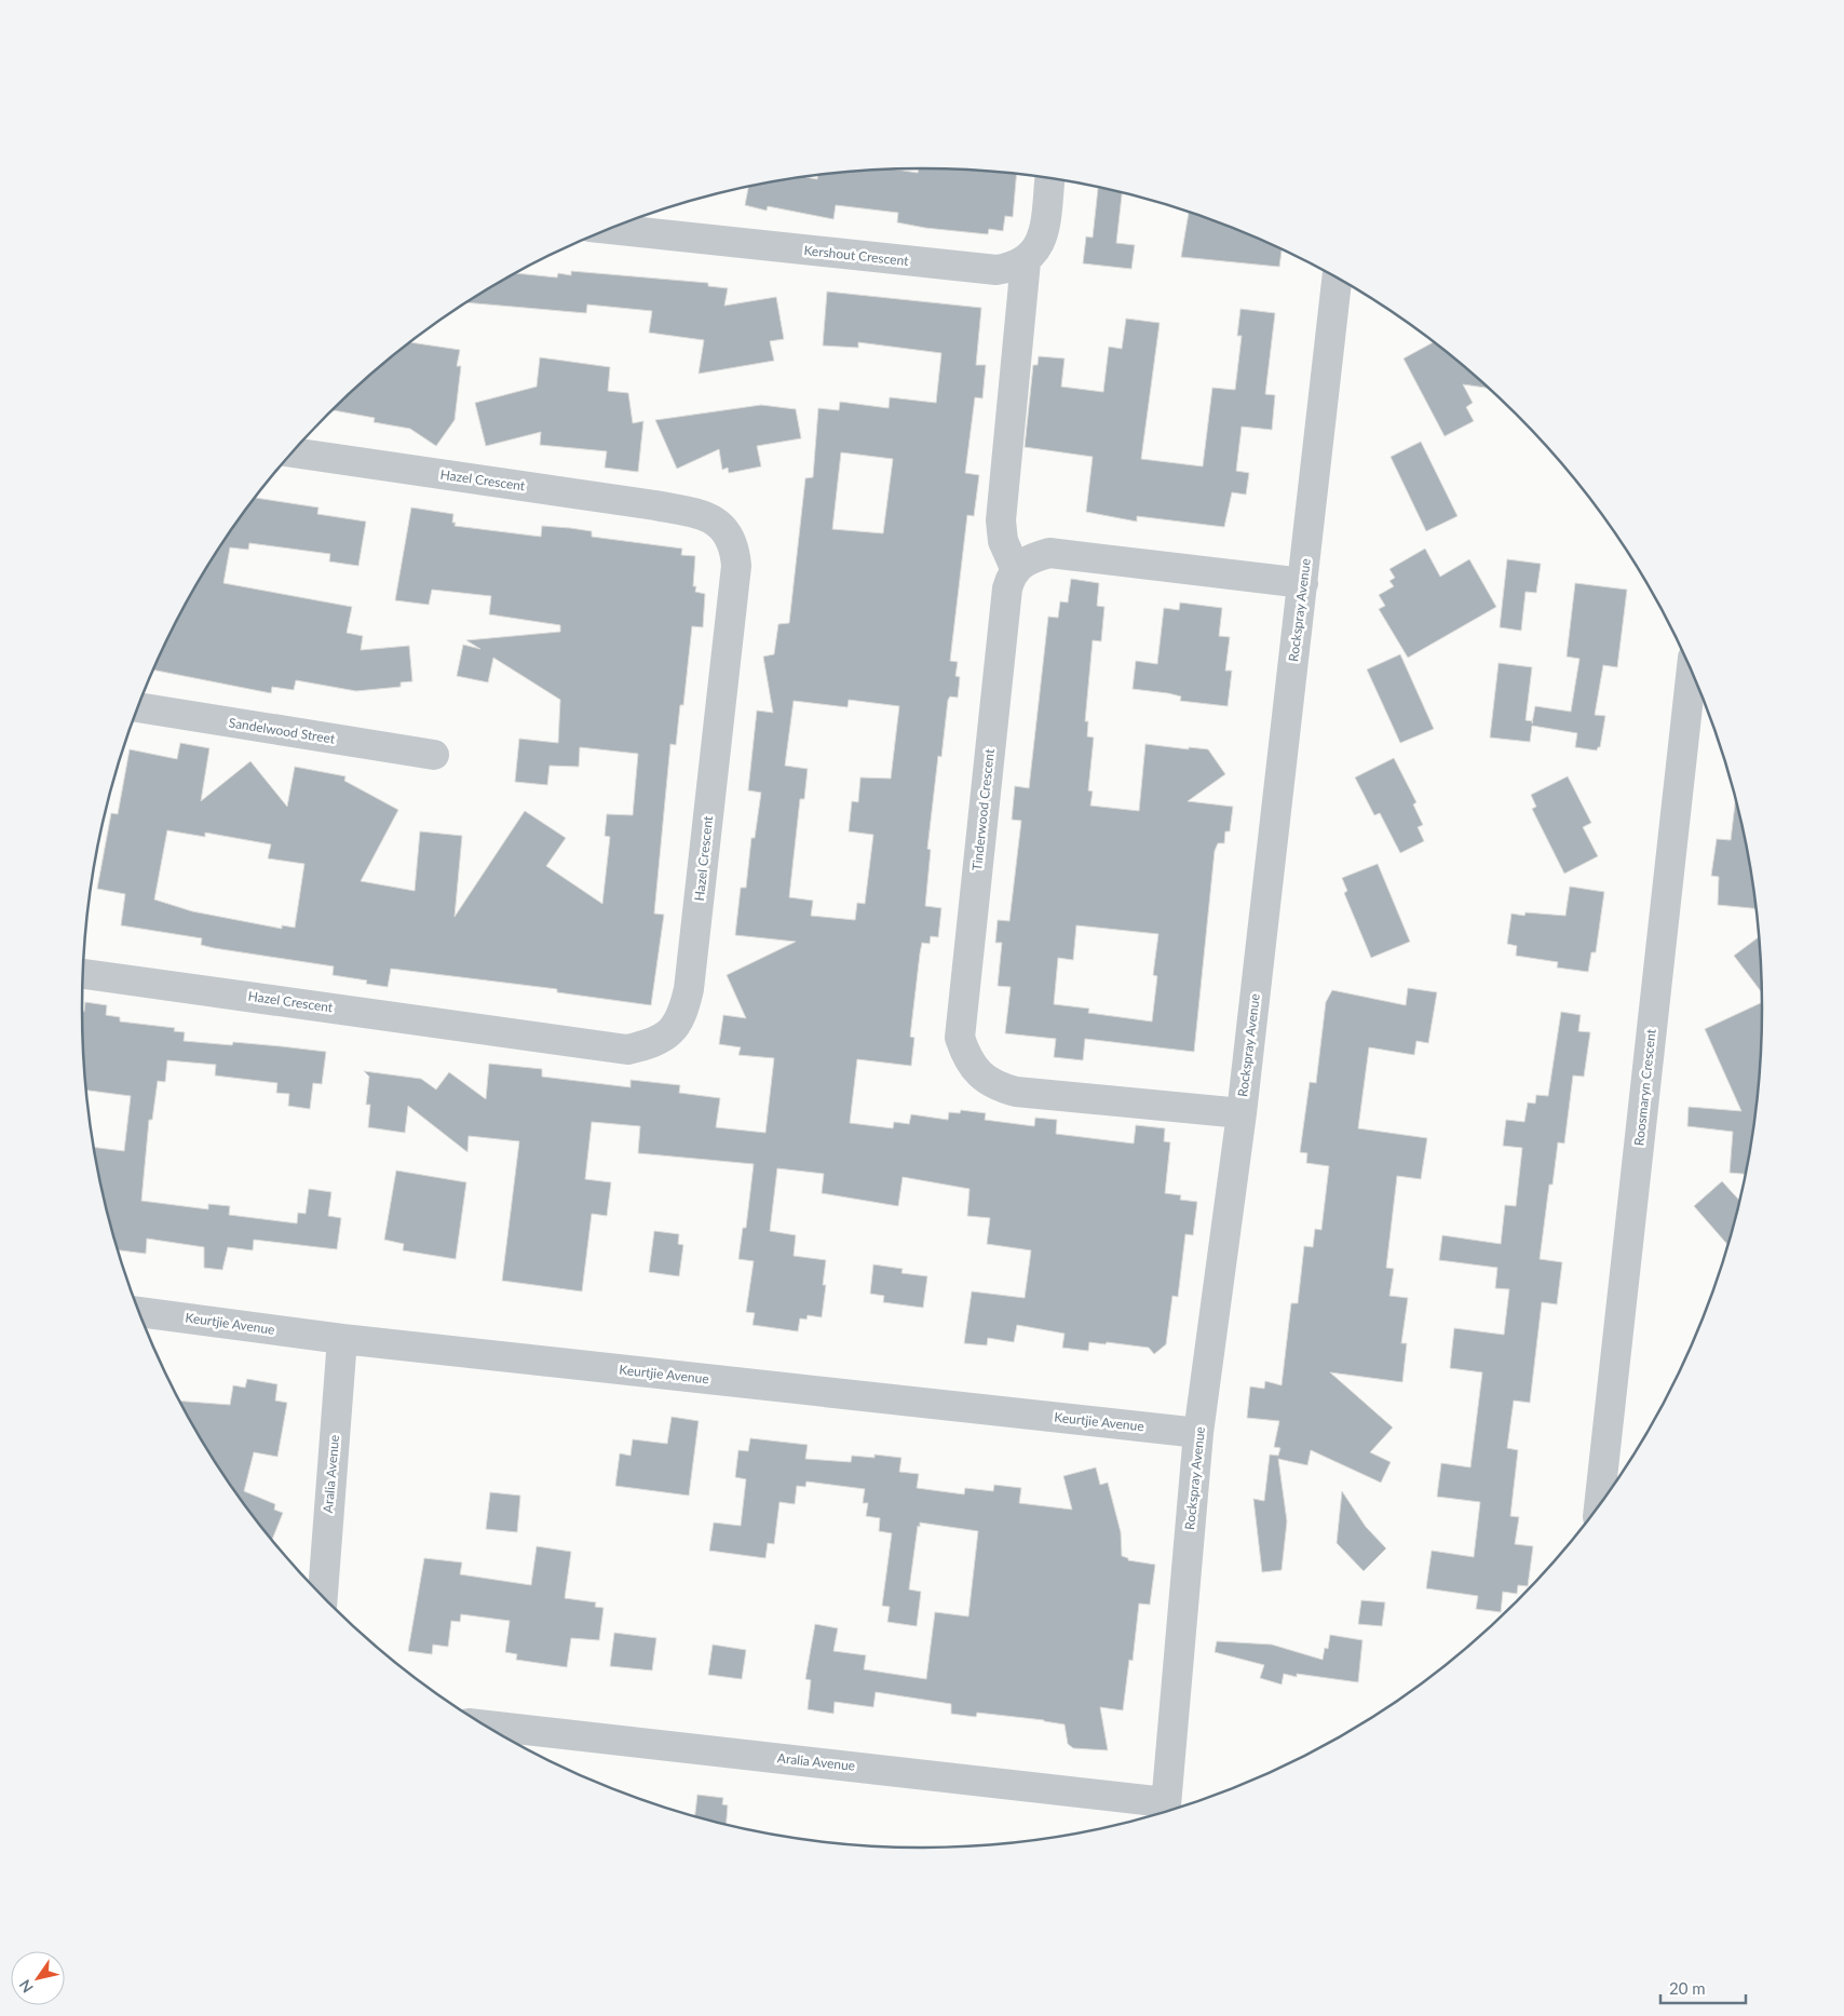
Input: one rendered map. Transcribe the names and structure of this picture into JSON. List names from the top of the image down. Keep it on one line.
{"streets":{"street":["Kershout Crescent","Hazel Crescent","Rockspray Avenue","Sandelwood Street","Tinderwood Crescent","Roosmaryn Crescent","Keurtjie Avenue","Aralia Avenue"]},"crossings":[["Rockspray Avenue","Tinderwood Crescent"],["Rockspray Avenue","Keurtjie Avenue"],["Rockspray Avenue","Aralia Avenue"],["Keurtjie Avenue","Aralia Avenue"]],"scale_bar":"20 m","north":"bottom left"}
